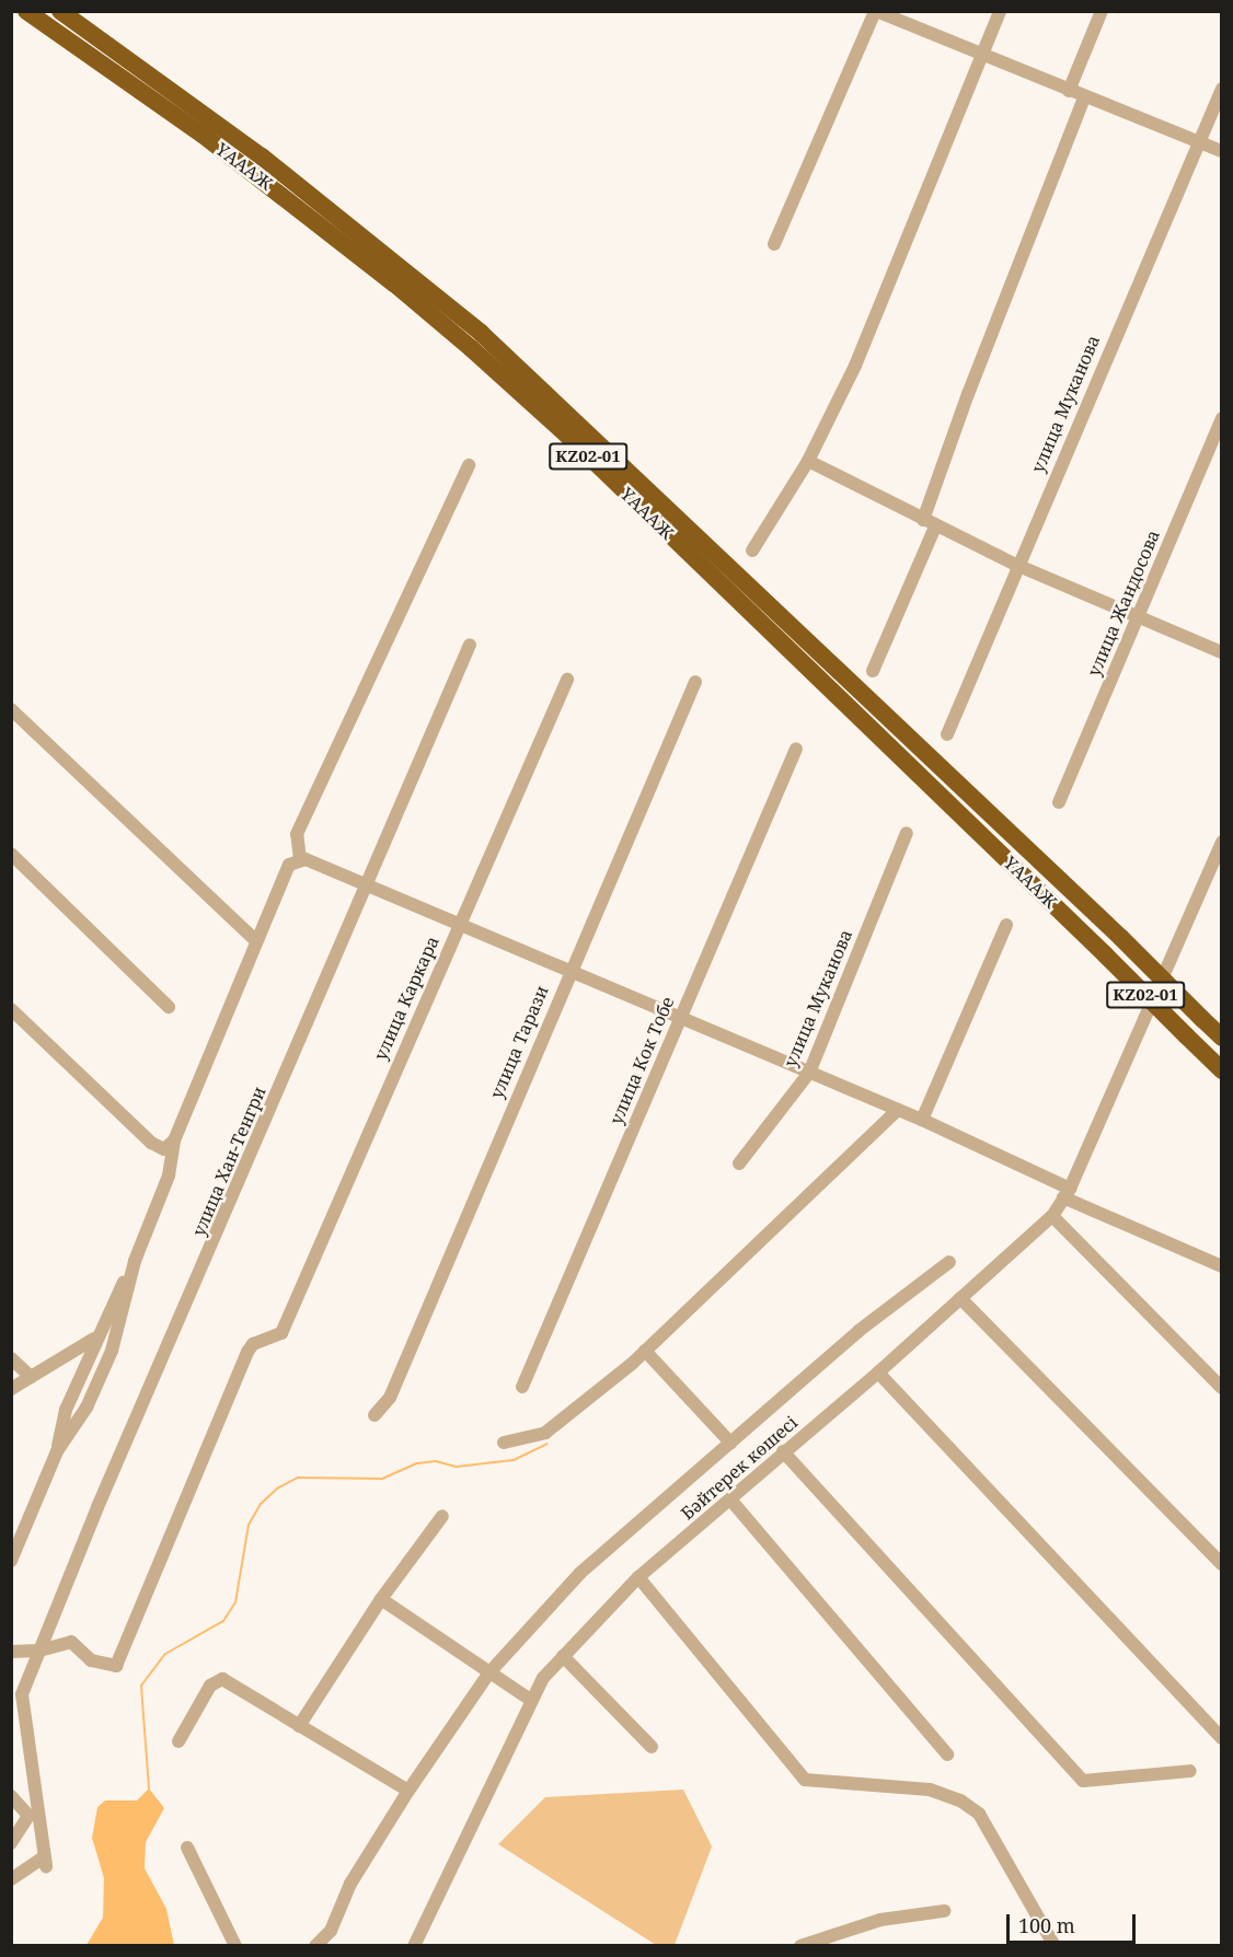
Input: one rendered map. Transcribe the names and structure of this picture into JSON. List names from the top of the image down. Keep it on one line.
{"streets":{"highway":["ҮАААЖ","KZ02-01"],"street":["улица Муканова","улица Жандосова","улица Каркара","улица Тарази","улица Кок Тобе","улица Хан-Тенгри","Бәйтерек көшесі"]},"crossings":[["улица Каркара","улица Хан-Тенгри"]],"scale_bar":"100 m"}
